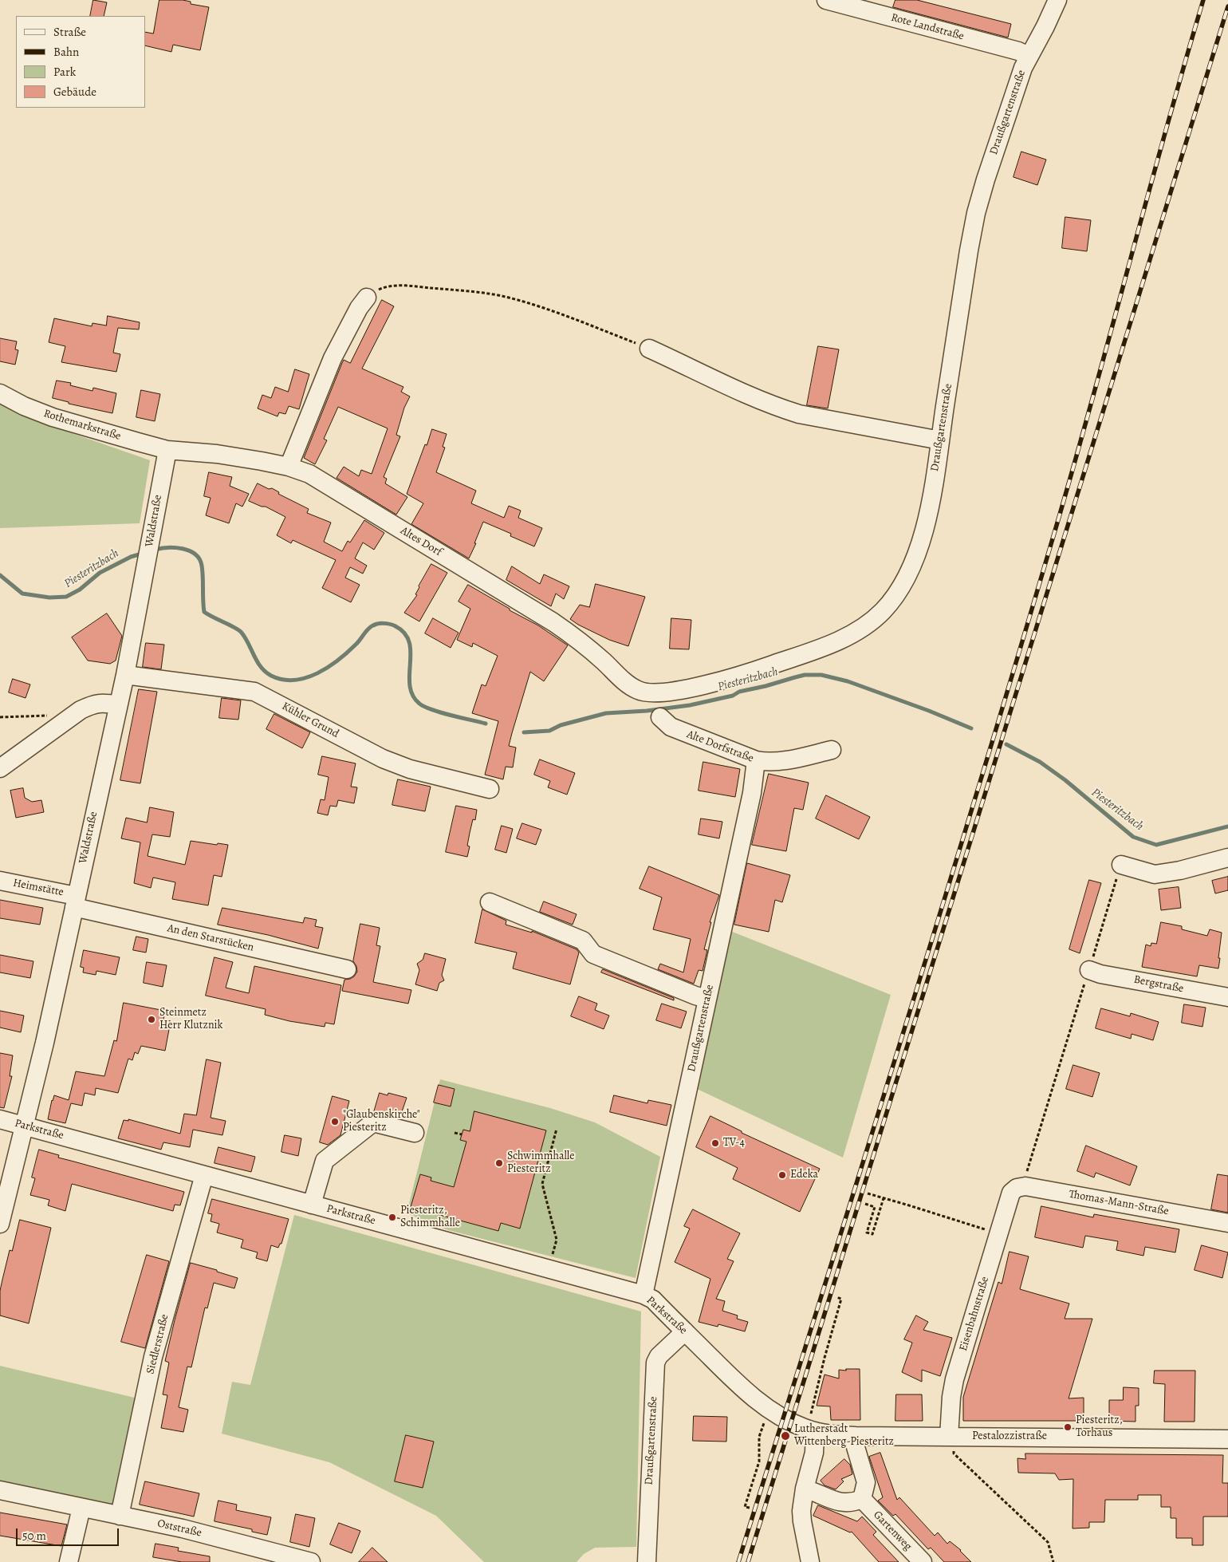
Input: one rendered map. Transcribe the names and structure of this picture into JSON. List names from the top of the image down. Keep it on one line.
{"streets":{"street":["Rote Landstraße","Draußgartenstraße","Rothemarkstraße","Waldstraße","Altes Dorf","Kühler Grund","Alte Dorfstraße","Heimstätte","An den Starstücken","Bergstraße","Parkstraße","Thomas-Mann-Straße","Eisenbahnstraße","Siedlerstraße","Pestalozzistraße","Oststraße","Gartenweg"]},"crossings":[["Rote Landstraße","Draußgartenstraße"],["Draußgartenstraße","Altes Dorf"],["Draußgartenstraße","Alte Dorfstraße"],["Draußgartenstraße","Parkstraße"],["Rothemarkstraße","Waldstraße"],["Rothemarkstraße","Altes Dorf"],["Waldstraße","Altes Dorf"],["Waldstraße","Kühler Grund"],["Waldstraße","Heimstätte"],["Waldstraße","An den Starstücken"],["Waldstraße","Parkstraße"],["Heimstätte","An den Starstücken"],["Parkstraße","Siedlerstraße"],["Parkstraße","Pestalozzistraße"],["Thomas-Mann-Straße","Eisenbahnstraße"],["Eisenbahnstraße","Pestalozzistraße"],["Siedlerstraße","Oststraße"]],"water":["Piesteritzbach"],"places":["Steinmetz Herr Klutznik","\"Glaubenskirche\" Piesteritz","TV-4","Schwimmhalle Piesteritz","Edeka","Piesteritz, Schimmhalle","Piesteritz, Torhaus","Lutherstadt Wittenberg-Piesteritz"],"legend":["Straße","Bahn","Park","Gebäude"],"scale_bar":"50 m"}
